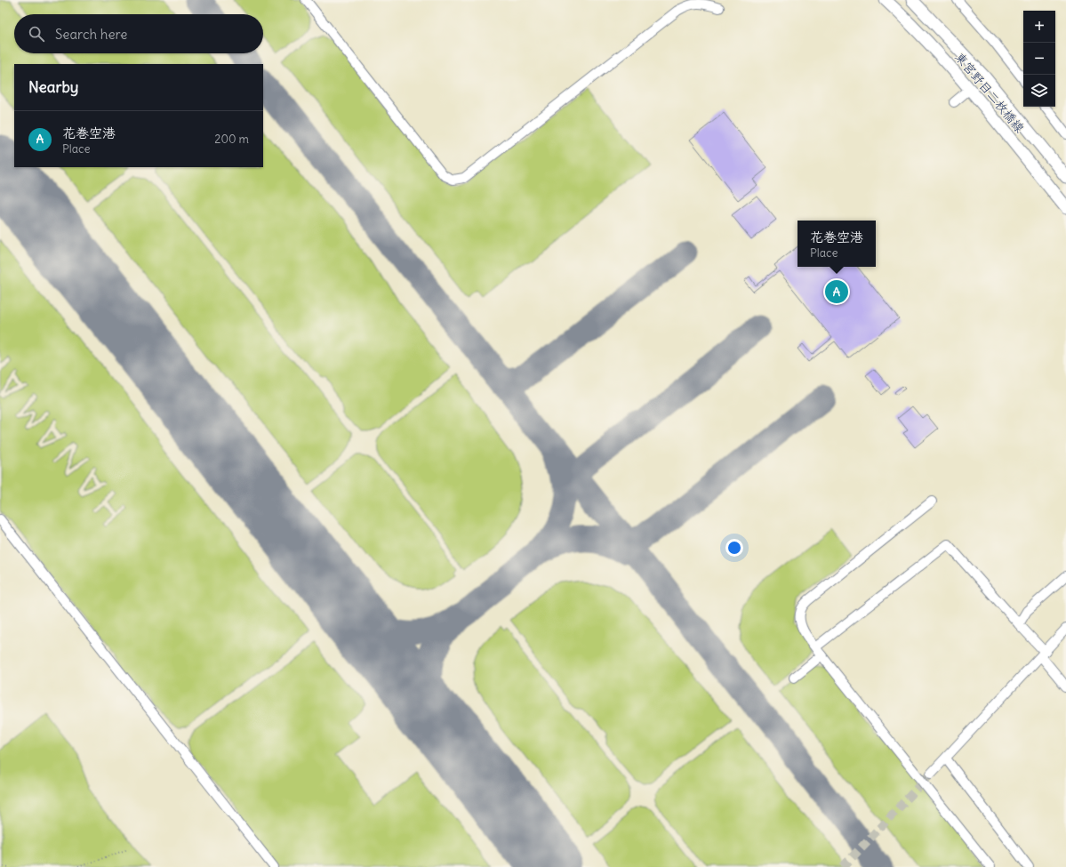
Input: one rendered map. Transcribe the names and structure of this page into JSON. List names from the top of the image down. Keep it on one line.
{"streets":{"main road":["東宮野目二枚橋線"]},"page":{"map_buttons":["+","−"],"search":"Search here","heading":"Nearby","list":[{"mark":"A","name":"花巻空港","note":"Place","value":"200 m"}],"popup":["花巻空港","Place"],"pins":"A"}}
